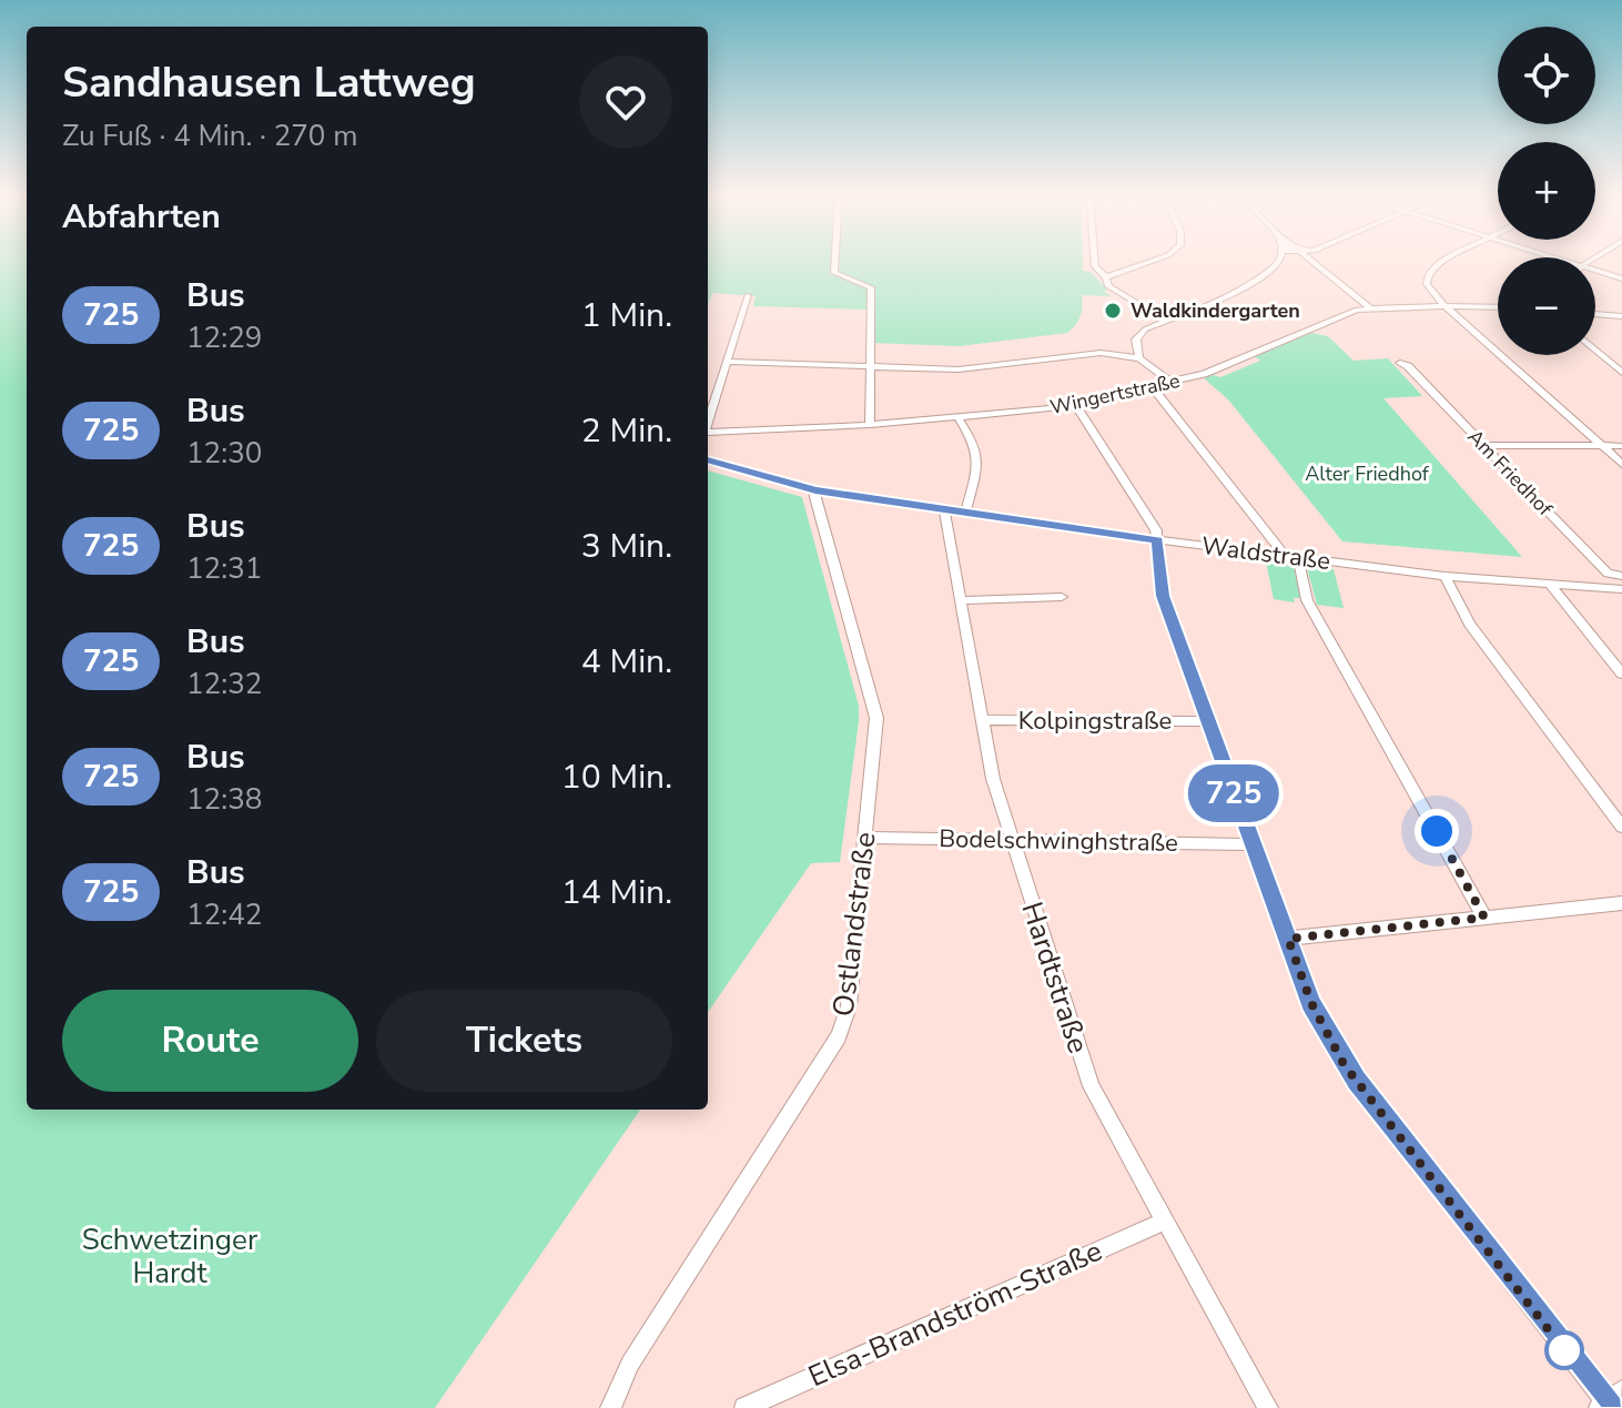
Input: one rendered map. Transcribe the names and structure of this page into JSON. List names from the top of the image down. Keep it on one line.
{"streets":{"street":["Wingertstraße","Am Friedhof","Waldstraße","Kolpingstraße","Bodelschwinghstraße","Ostlandstraße","Hardtstraße","Elsa-Brandström-Straße"]},"crossings":[["Waldstraße","Ostlandstraße"],["Waldstraße","Hardtstraße"],["Kolpingstraße","Hardtstraße"],["Bodelschwinghstraße","Ostlandstraße"],["Bodelschwinghstraße","Hardtstraße"],["Hardtstraße","Elsa-Brandström-Straße"]],"parks":["Alter Friedhof","Schwetzinger Hardt"],"places":["Waldkindergarten"],"lines":["bus line 725"],"page":{"on_map":"725","map_buttons":["+","−"],"heading":[["Sandhausen Lattweg","Zu Fuß · 4 Min. · 270 m"],"Abfahrten"],"list":[{"mark":"725","name":"Bus","note":"12:29","value":"1 Min."},{"mark":"725","name":"Bus","note":"12:30","value":"2 Min."},{"mark":"725","name":"Bus","note":"12:31","value":"3 Min."},{"mark":"725","name":"Bus","note":"12:32","value":"4 Min."},{"mark":"725","name":"Bus","note":"12:38","value":"10 Min."},{"mark":"725","name":"Bus","note":"12:42","value":"14 Min."}],"buttons":["Route","Tickets"]}}
